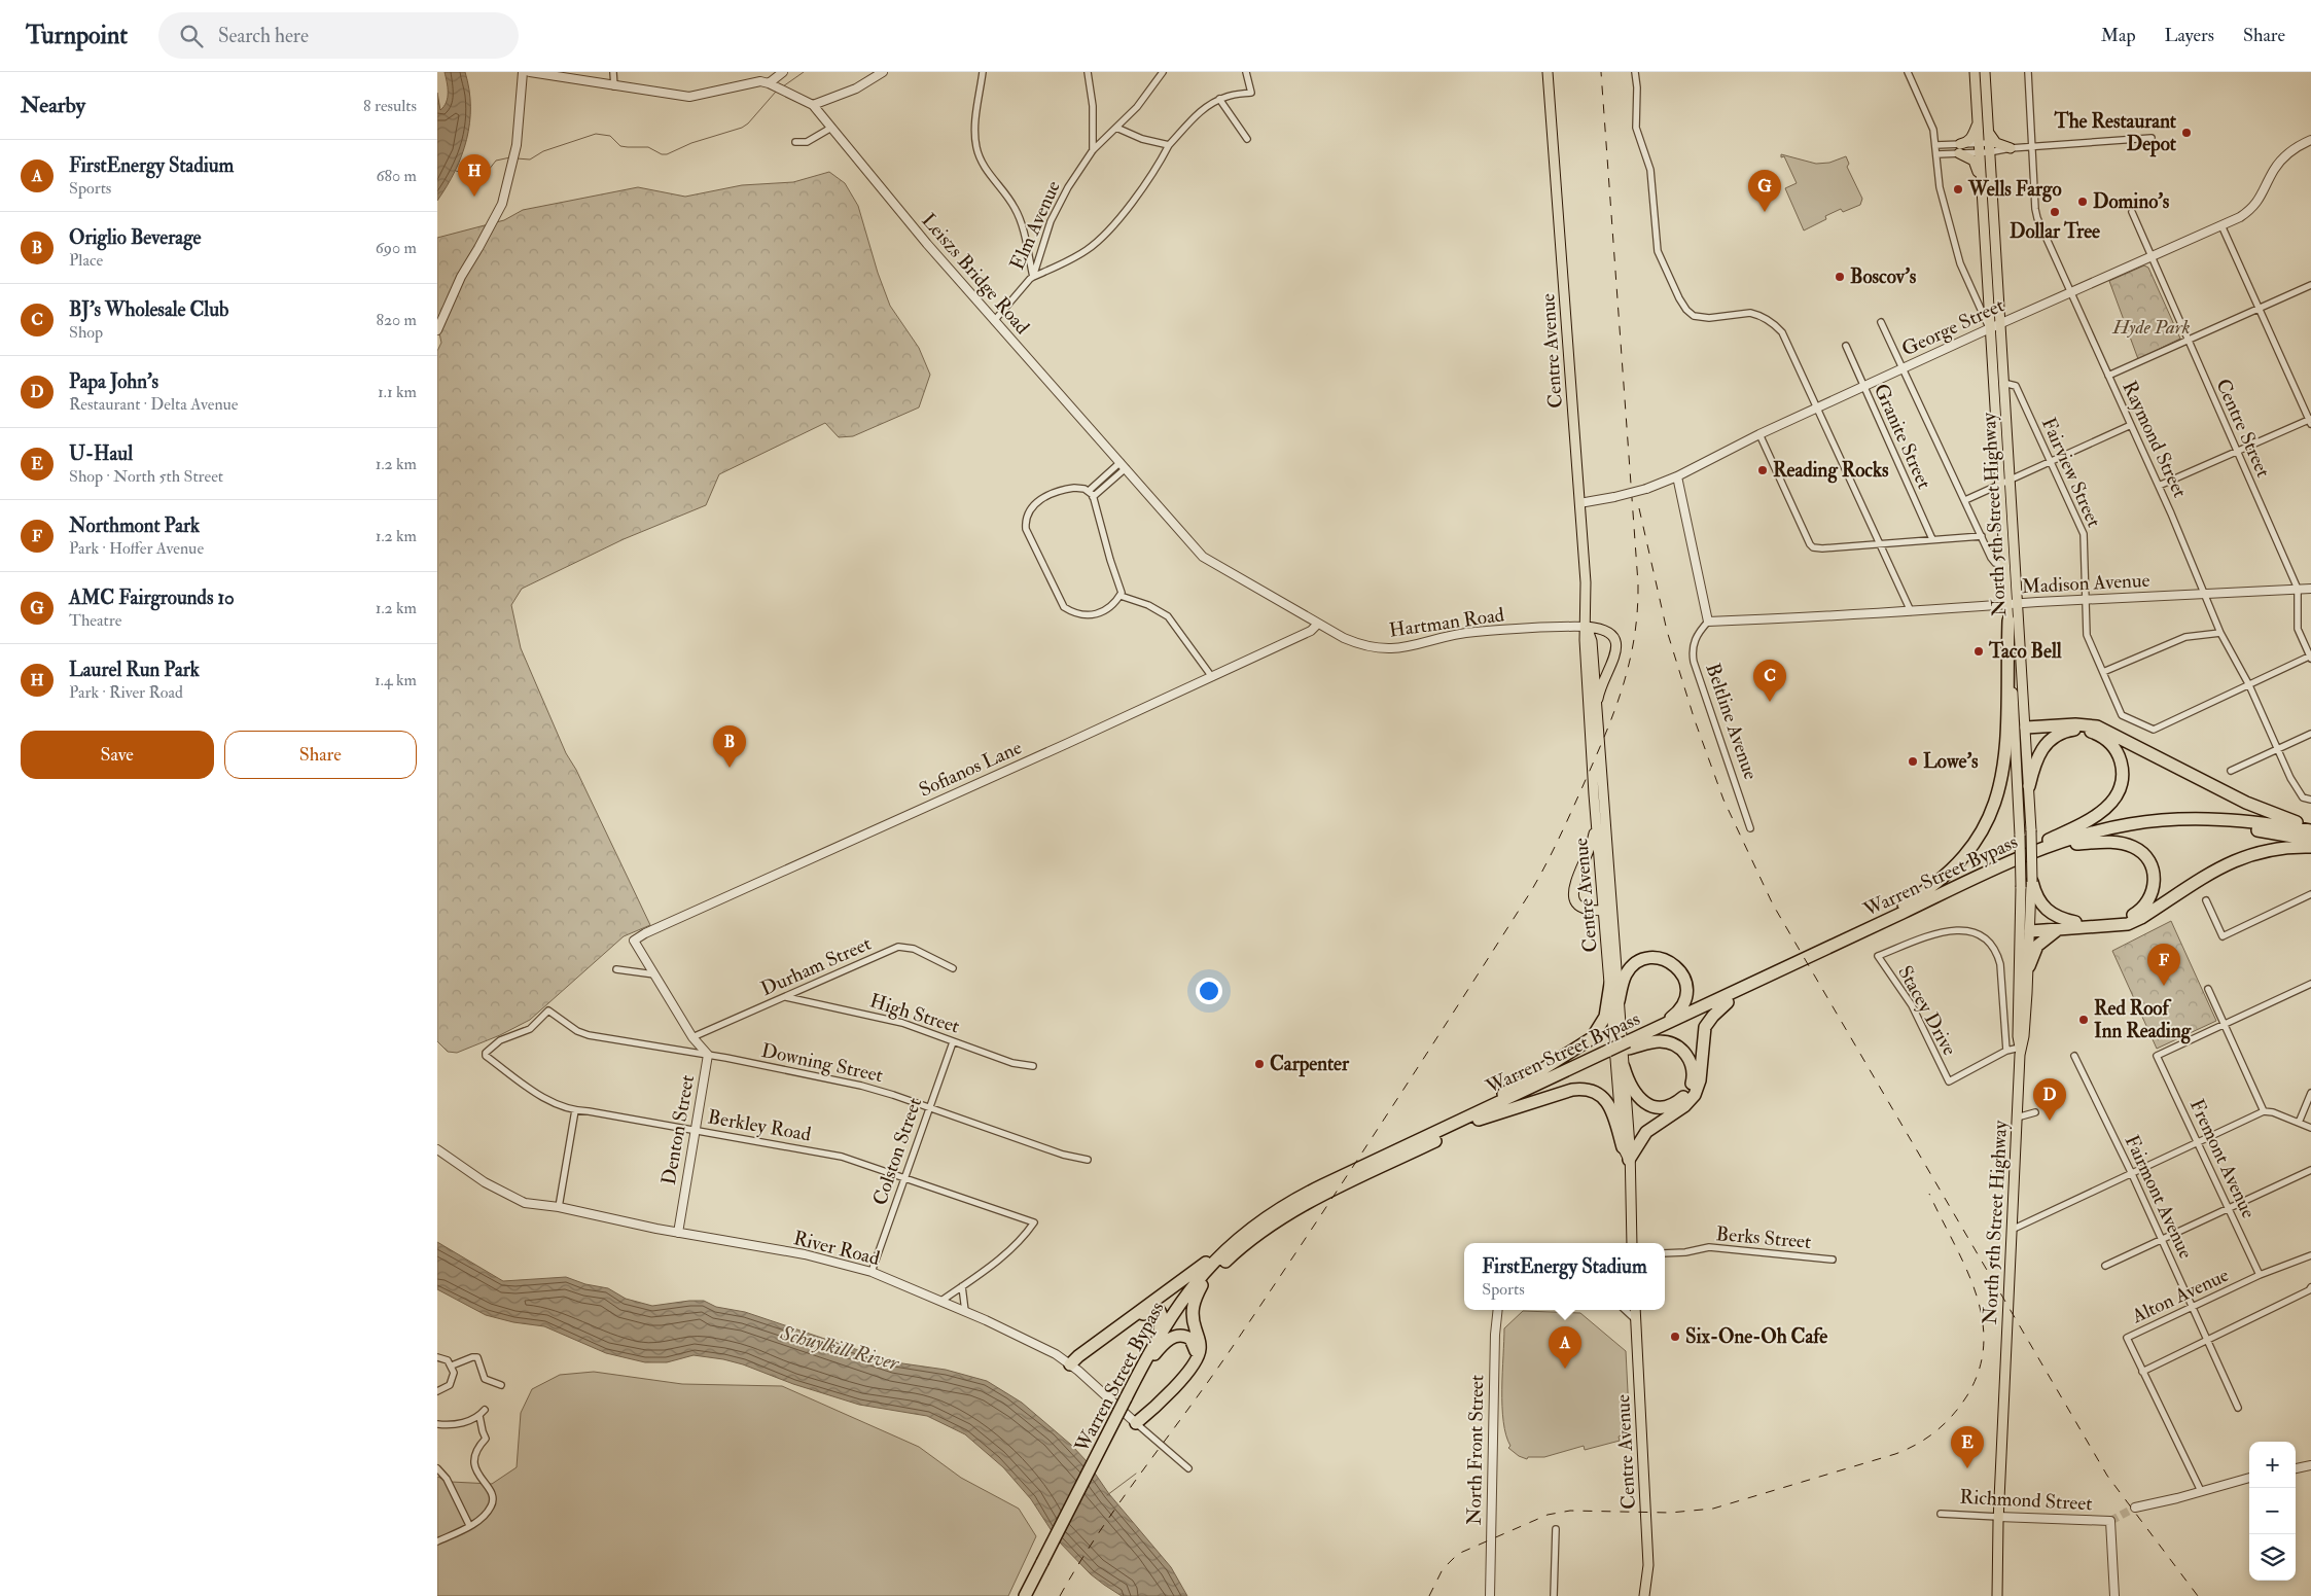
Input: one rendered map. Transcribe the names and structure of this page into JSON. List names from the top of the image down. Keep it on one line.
{"streets":{"highway":["Warren Street Bypass"],"main road":["Centre Avenue","North 5th Street Highway"],"street":["Elm Avenue","Leiszs Bridge Road","George Street","Centre Street","Granite Street","Raymond Street","Fairview Street","Madison Avenue","Hartman Road","Beltline Avenue","Sofianos Lane","Durham Street","Stacey Drive","High Street","Downing Street","Berkley Road","Denton Street","Colston Street","Fremont Avenue","Fairmont Avenue","Berks Street","River Road","Alton Avenue","North Front Street","Richmond Street"]},"crossings":[["Elm Avenue","Leiszs Bridge Road"],["Leiszs Bridge Road","Hartman Road"],["Leiszs Bridge Road","Sofianos Lane"],["George Street","Centre Avenue"],["George Street","Centre Street"],["George Street","Granite Street"],["George Street","Raymond Street"],["George Street","North 5th Street Highway"],["Centre Avenue","Hartman Road"],["Centre Street","Madison Avenue"],["Raymond Street","Fairview Street"],["Raymond Street","Madison Avenue"],["Fairview Street","North 5th Street Highway"],["Fairview Street","Madison Avenue"],["North 5th Street Highway","Madison Avenue"],["North 5th Street Highway","Richmond Street"],["Madison Avenue","Beltline Avenue"],["Sofianos Lane","Denton Street"],["Durham Street","High Street"],["Durham Street","Denton Street"],["High Street","Colston Street"],["Downing Street","Berkley Road"],["Downing Street","Denton Street"],["Downing Street","Colston Street"],["Berkley Road","Denton Street"],["Berkley Road","Colston Street"],["Denton Street","River Road"],["Colston Street","River Road"],["Fremont Avenue","Alton Avenue"],["Fairmont Avenue","Alton Avenue"]],"water":["Schuylkill River"],"parks":["Hyde Park"],"places":["The Restaurant Depot","Wells Fargo","Domino's","Dollar Tree","Boscov's","Reading Rocks","Taco Bell","Lowe's","Red Roof Inn Reading","Carpenter","Six-One-Oh Cafe"],"page":{"header":"Turnpoint","search":"Search here","nav":["Map","Layers","Share"],"heading":["Nearby","8 results"],"list":[{"mark":"A","name":"FirstEnergy Stadium","note":"Sports","value":"680 m"},{"mark":"B","name":"Origlio Beverage","note":"Place","value":"690 m"},{"mark":"C","name":"BJ's Wholesale Club","note":"Shop","value":"820 m"},{"mark":"D","name":"Papa John's","note":"Restaurant · Delta Avenue","value":"1.1 km"},{"mark":"E","name":"U-Haul","note":"Shop · North 5th Street","value":"1.2 km"},{"mark":"F","name":"Northmont Park","note":"Park · Hoffer Avenue","value":"1.2 km"},{"mark":"G","name":"AMC Fairgrounds 10","note":"Theatre","value":"1.2 km"},{"mark":"H","name":"Laurel Run Park","note":"Park · River Road","value":"1.4 km"}],"pins":["H","G","C","B","F","D","A","E"],"buttons":["Save","Share"],"popup":["FirstEnergy Stadium","Sports"],"map_buttons":["+","−"]}}
